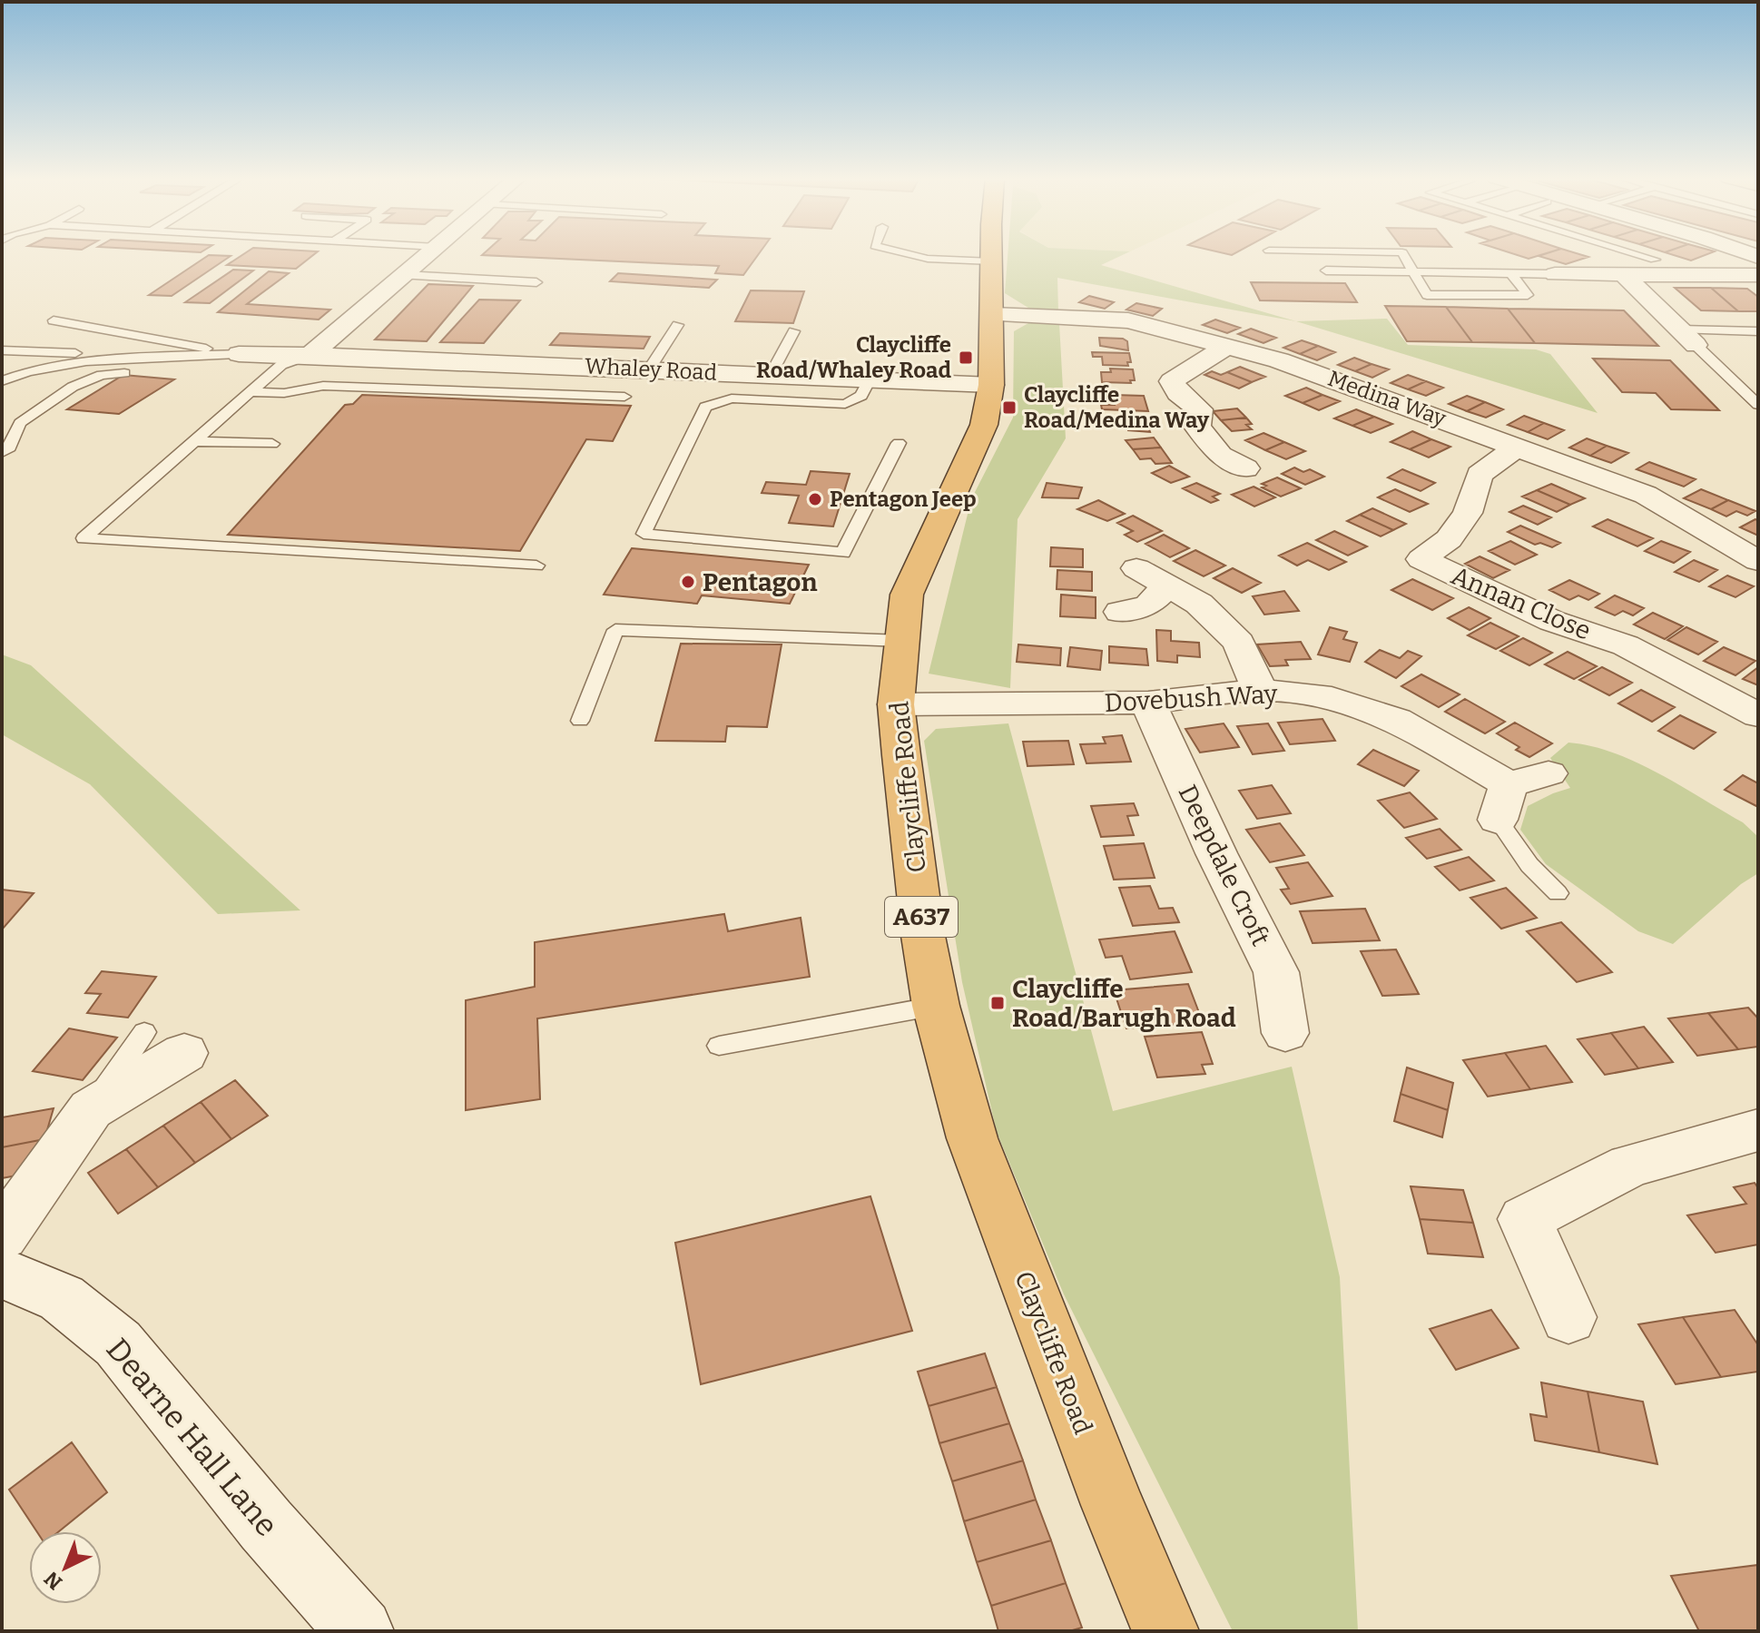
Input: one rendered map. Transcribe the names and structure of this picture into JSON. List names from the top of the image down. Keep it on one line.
{"streets":{"highway":["Claycliffe Road","A637"],"street":["Whaley Road","Medina Way","Annan Close","Dovebush Way","Deepdale Croft","Dearne Hall Lane"]},"crossings":[["Whaley Road","Claycliffe Road"],["Medina Way","Annan Close"],["Medina Way","Claycliffe Road"],["Dovebush Way","Claycliffe Road"],["Dovebush Way","Deepdale Croft"]],"places":{"transit":["Claycliffe Road/Whaley Road","Claycliffe Road/Medina Way","Claycliffe Road/Barugh Road"],"other":["Pentagon Jeep","Pentagon"]},"north":"bottom left"}
